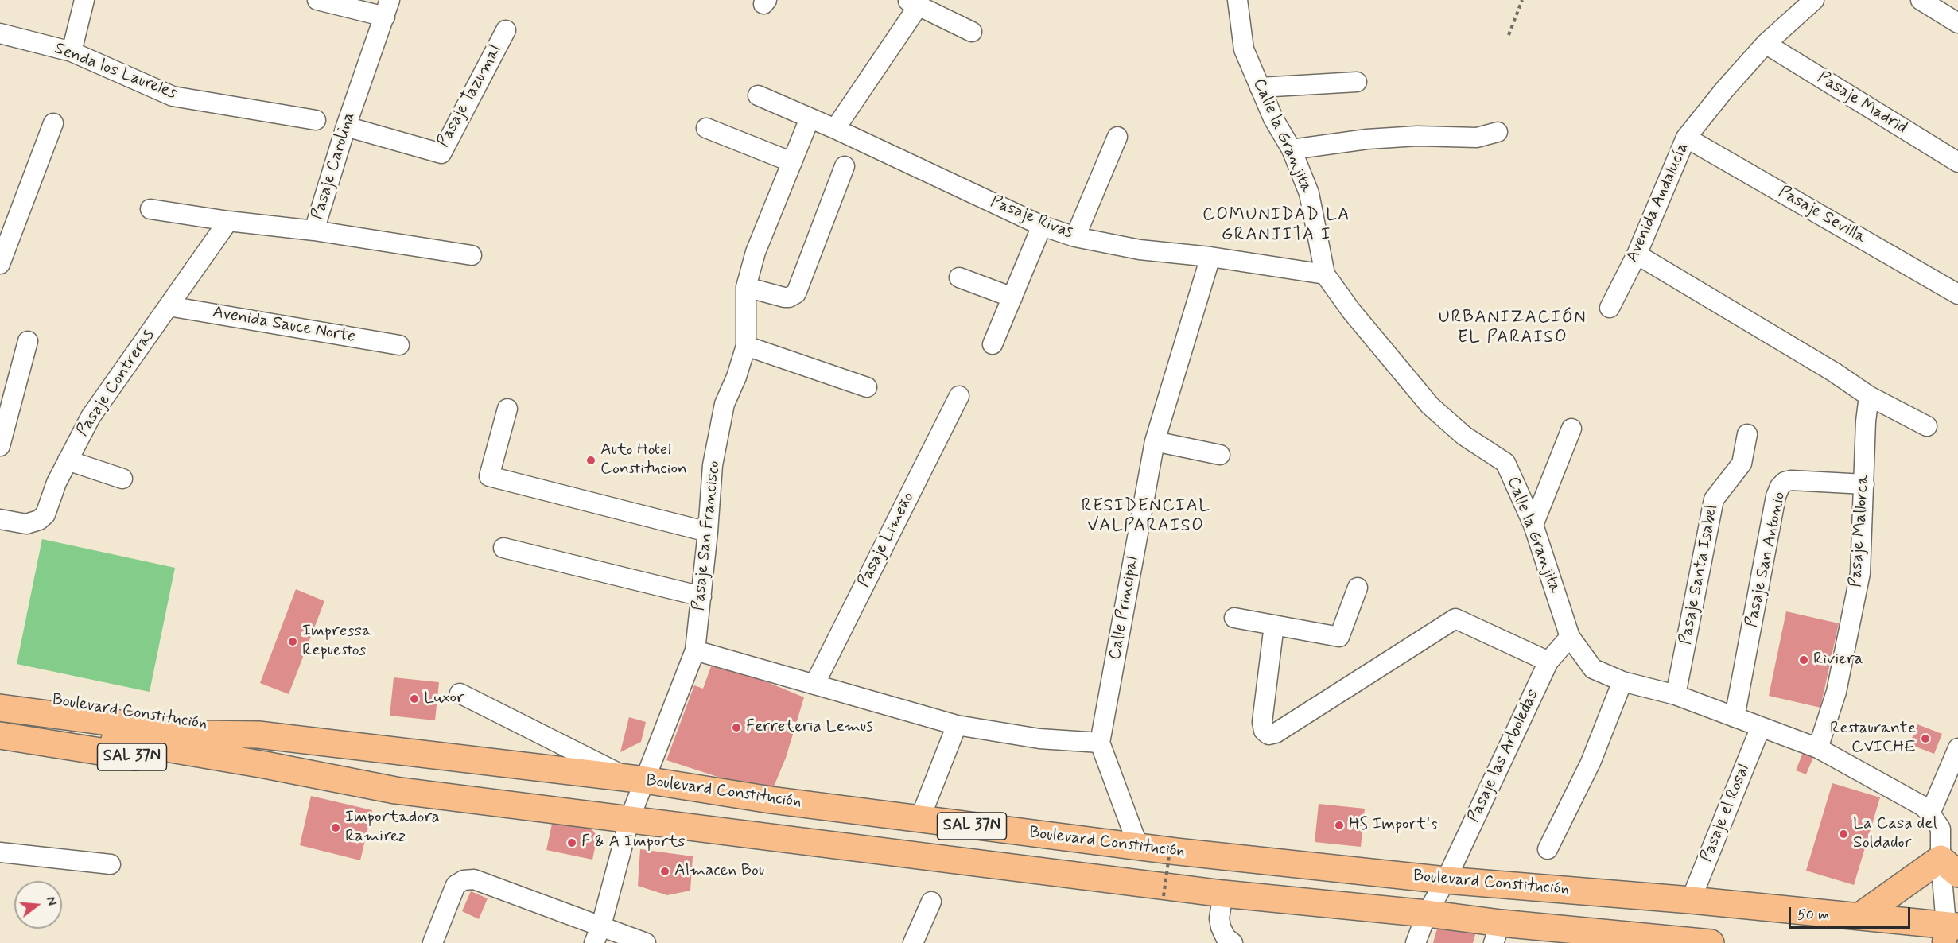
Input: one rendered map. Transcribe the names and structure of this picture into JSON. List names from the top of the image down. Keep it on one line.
{"streets":{"highway":["Boulevard Constitución","SAL 37N"],"street":["Senda los Laureles","Pasaje Tazumal","Pasaje Madrid","Calle la Granjita","Pasaje Carolina","Avenida Andalucía","Pasaje Sevilla","Pasaje Rivas","Avenida Sauce Norte","Pasaje Contreras","Pasaje Mallorca","Pasaje San Francisco","Pasaje Limeño","Pasaje San Antonio","Pasaje Santa Isabel","Calle Principal","Pasaje las Arboledas","Pasaje el Rosal"]},"crossings":[["Pasaje Tazumal","Pasaje Carolina"],["Pasaje Madrid","Avenida Andalucía"],["Calle la Granjita","Pasaje Rivas"],["Calle la Granjita","Pasaje Mallorca"],["Calle la Granjita","Pasaje San Antonio"],["Calle la Granjita","Pasaje Santa Isabel"],["Calle la Granjita","Boulevard Constitución"],["Calle la Granjita","Pasaje las Arboledas"],["Calle la Granjita","Pasaje el Rosal"],["Pasaje Carolina","Pasaje Contreras"],["Avenida Andalucía","Pasaje Sevilla"],["Pasaje Rivas","Pasaje San Francisco"],["Pasaje Rivas","Calle Principal"],["Avenida Sauce Norte","Pasaje Contreras"],["Pasaje Mallorca","Pasaje San Antonio"],["Pasaje San Francisco","Boulevard Constitución"],["Boulevard Constitución","Pasaje las Arboledas"],["Boulevard Constitución","Pasaje el Rosal"]],"districts":["COMUNIDAD LA GRANJITA I","URBANIZACIÓN EL PARAISO","RESIDENCIAL VALPARAISO"],"places":["Auto Hotel Constitucion","Impressa Repuestos","Riviera","Luxor","Ferreteria Lemus","Restaurante CVICHE","HS Import's","Importadora Ramirez","La Casa del Soldador","F & A Imports","Almacen Bou"],"scale_bar":"50 m","north":"right"}
